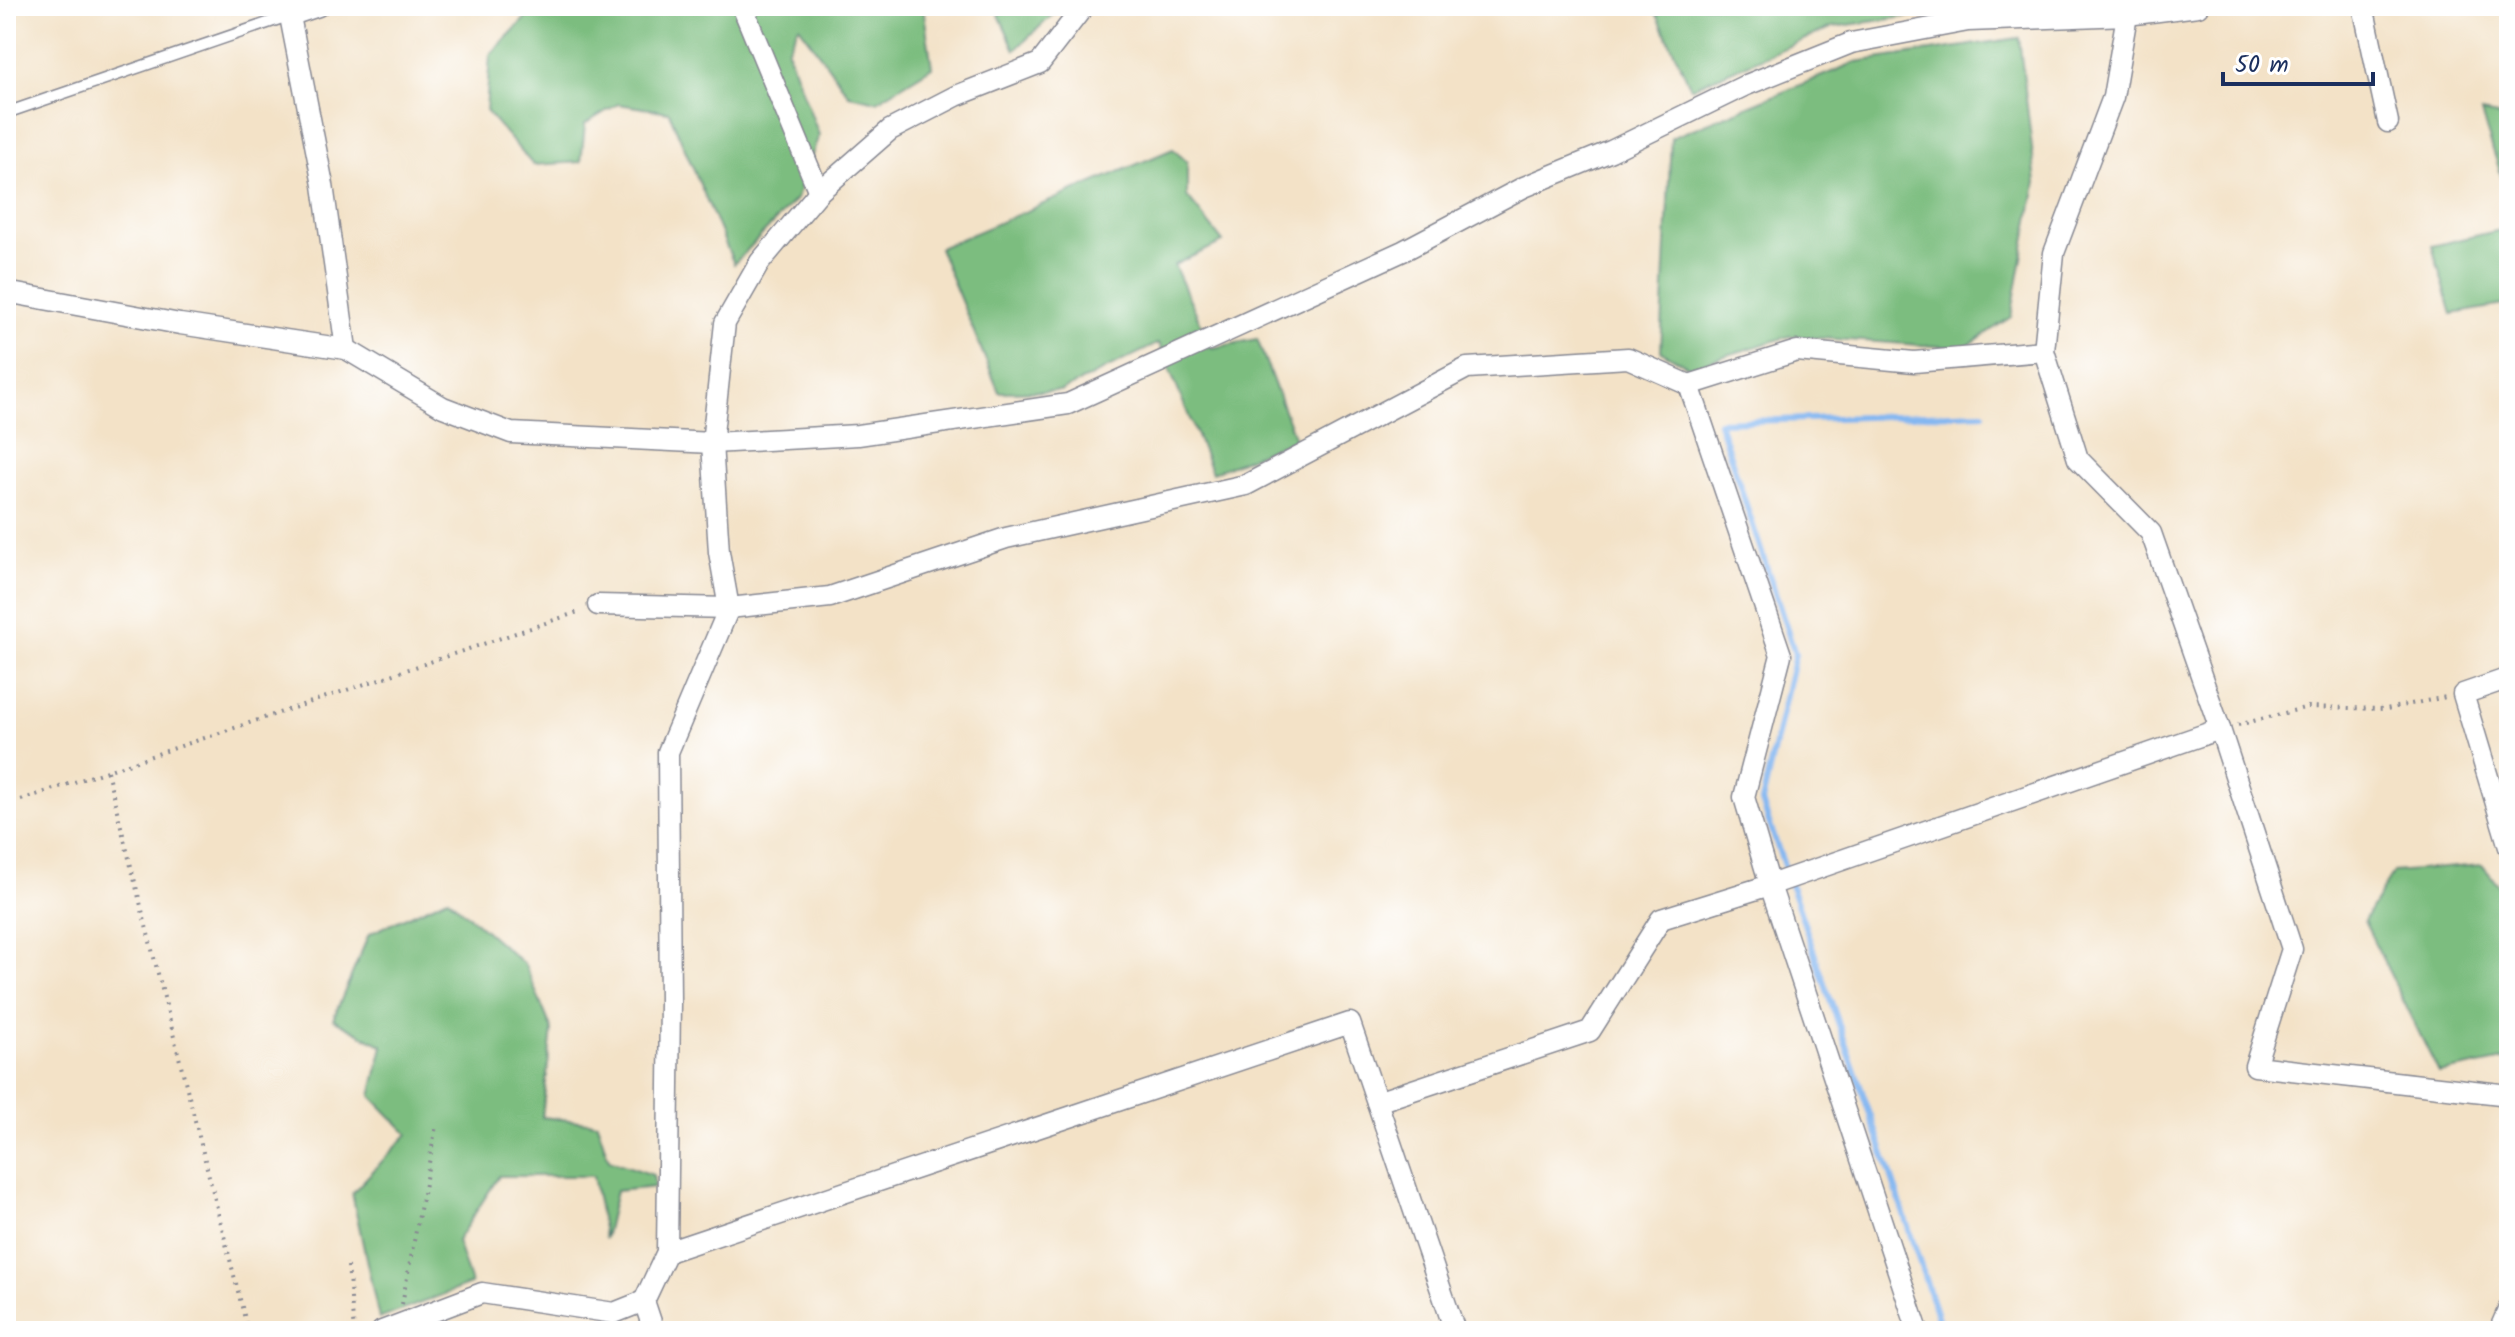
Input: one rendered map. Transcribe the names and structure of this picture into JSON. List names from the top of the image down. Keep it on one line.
{"scale_bar":"50 m"}
